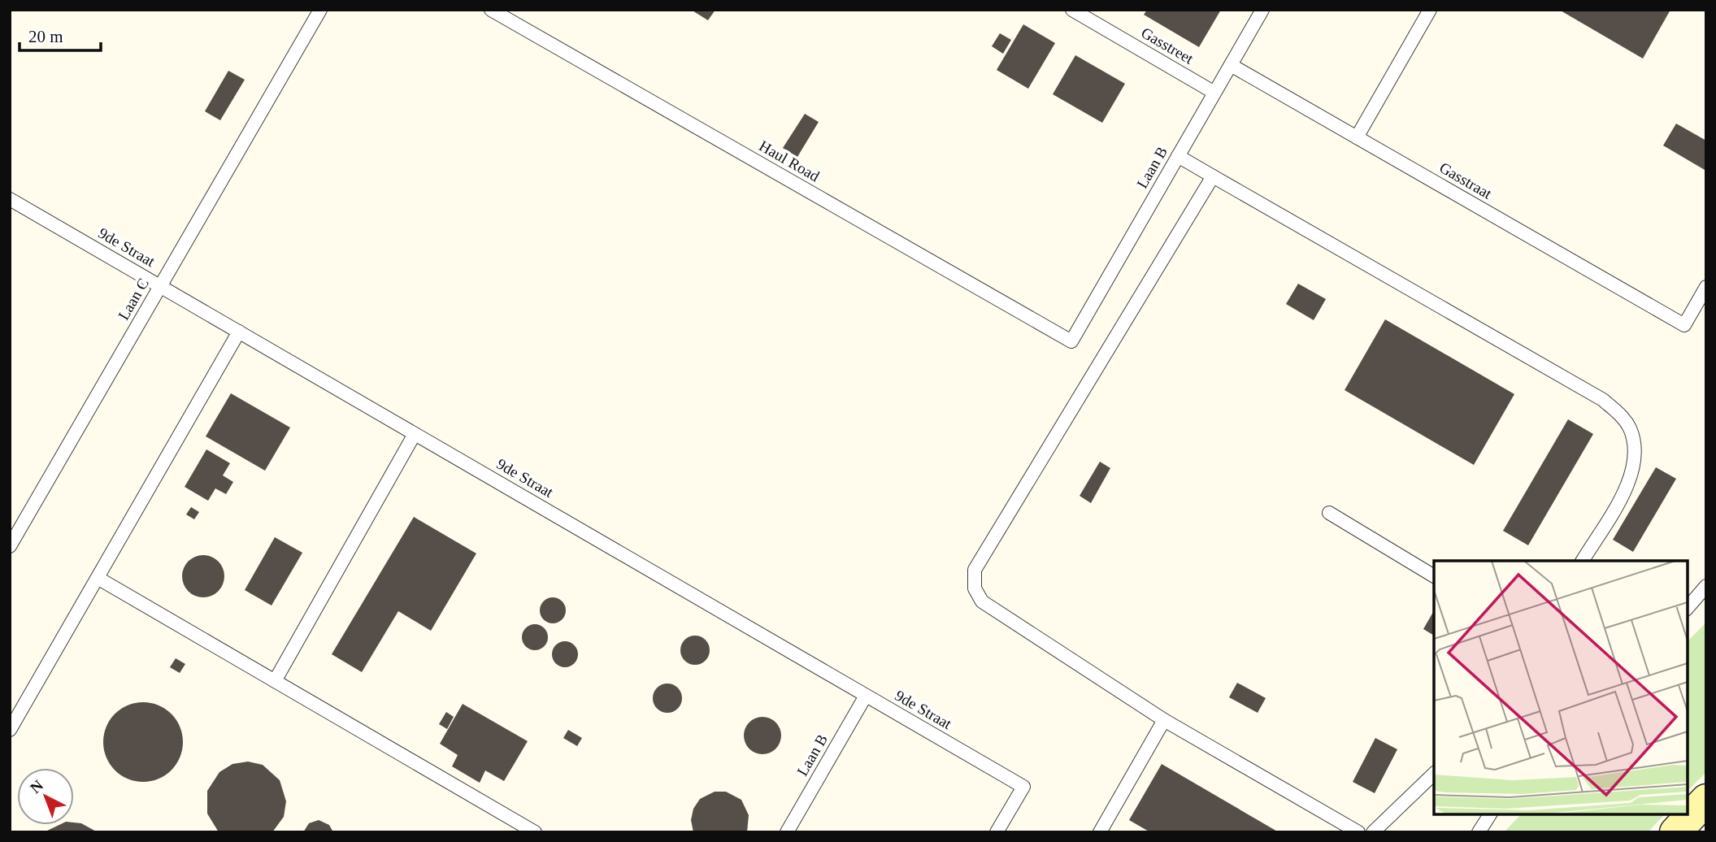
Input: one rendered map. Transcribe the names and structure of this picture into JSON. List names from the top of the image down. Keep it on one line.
{"streets":{"lane":["Gasstreet","Haul Road","Laan B","Gasstraat","9de Straat","Laan C"]},"crossings":[["Gasstreet","Laan B"],["Haul Road","Laan B"],["Laan B","Gasstraat"],["Laan B","9de Straat"],["9de Straat","Laan C"]],"scale_bar":"20 m","north":"top left"}
